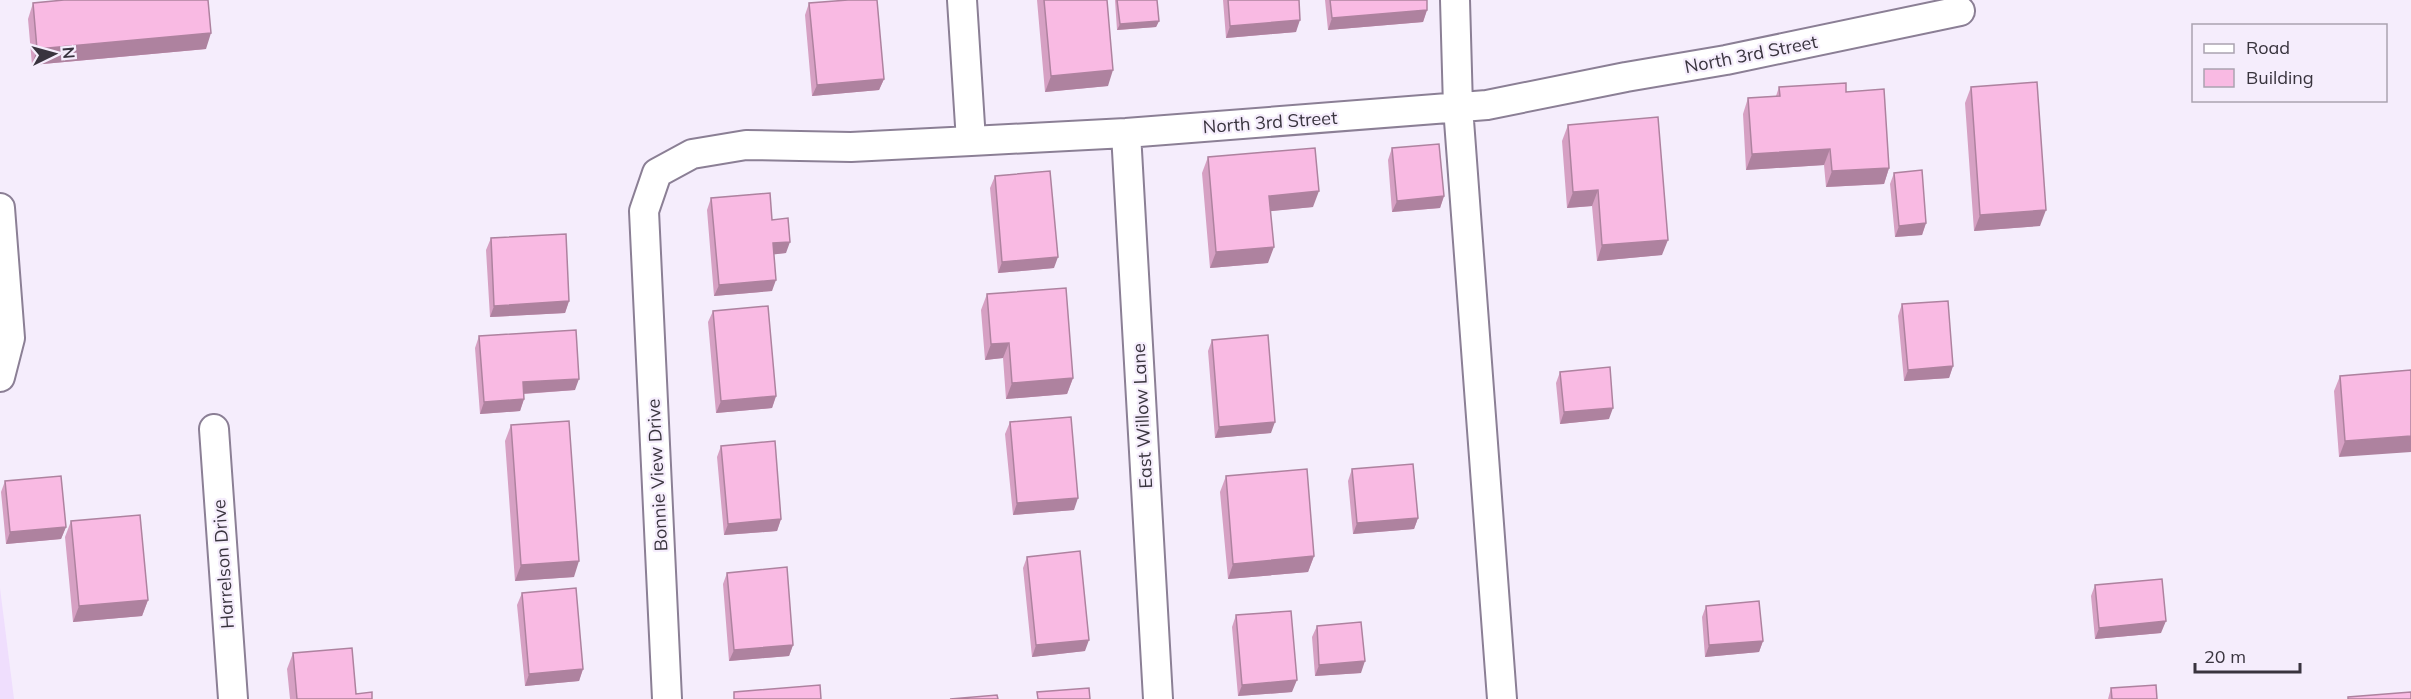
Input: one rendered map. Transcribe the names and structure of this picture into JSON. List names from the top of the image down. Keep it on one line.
{"streets":{"street":["North 3rd Street","East Willow Lane","Bonnie View Drive","Harrelson Drive"]},"crossings":[["North 3rd Street","East Willow Lane"],["North 3rd Street","Bonnie View Drive"]],"legend":["Road","Building"],"scale_bar":"20 m","north":"right"}
